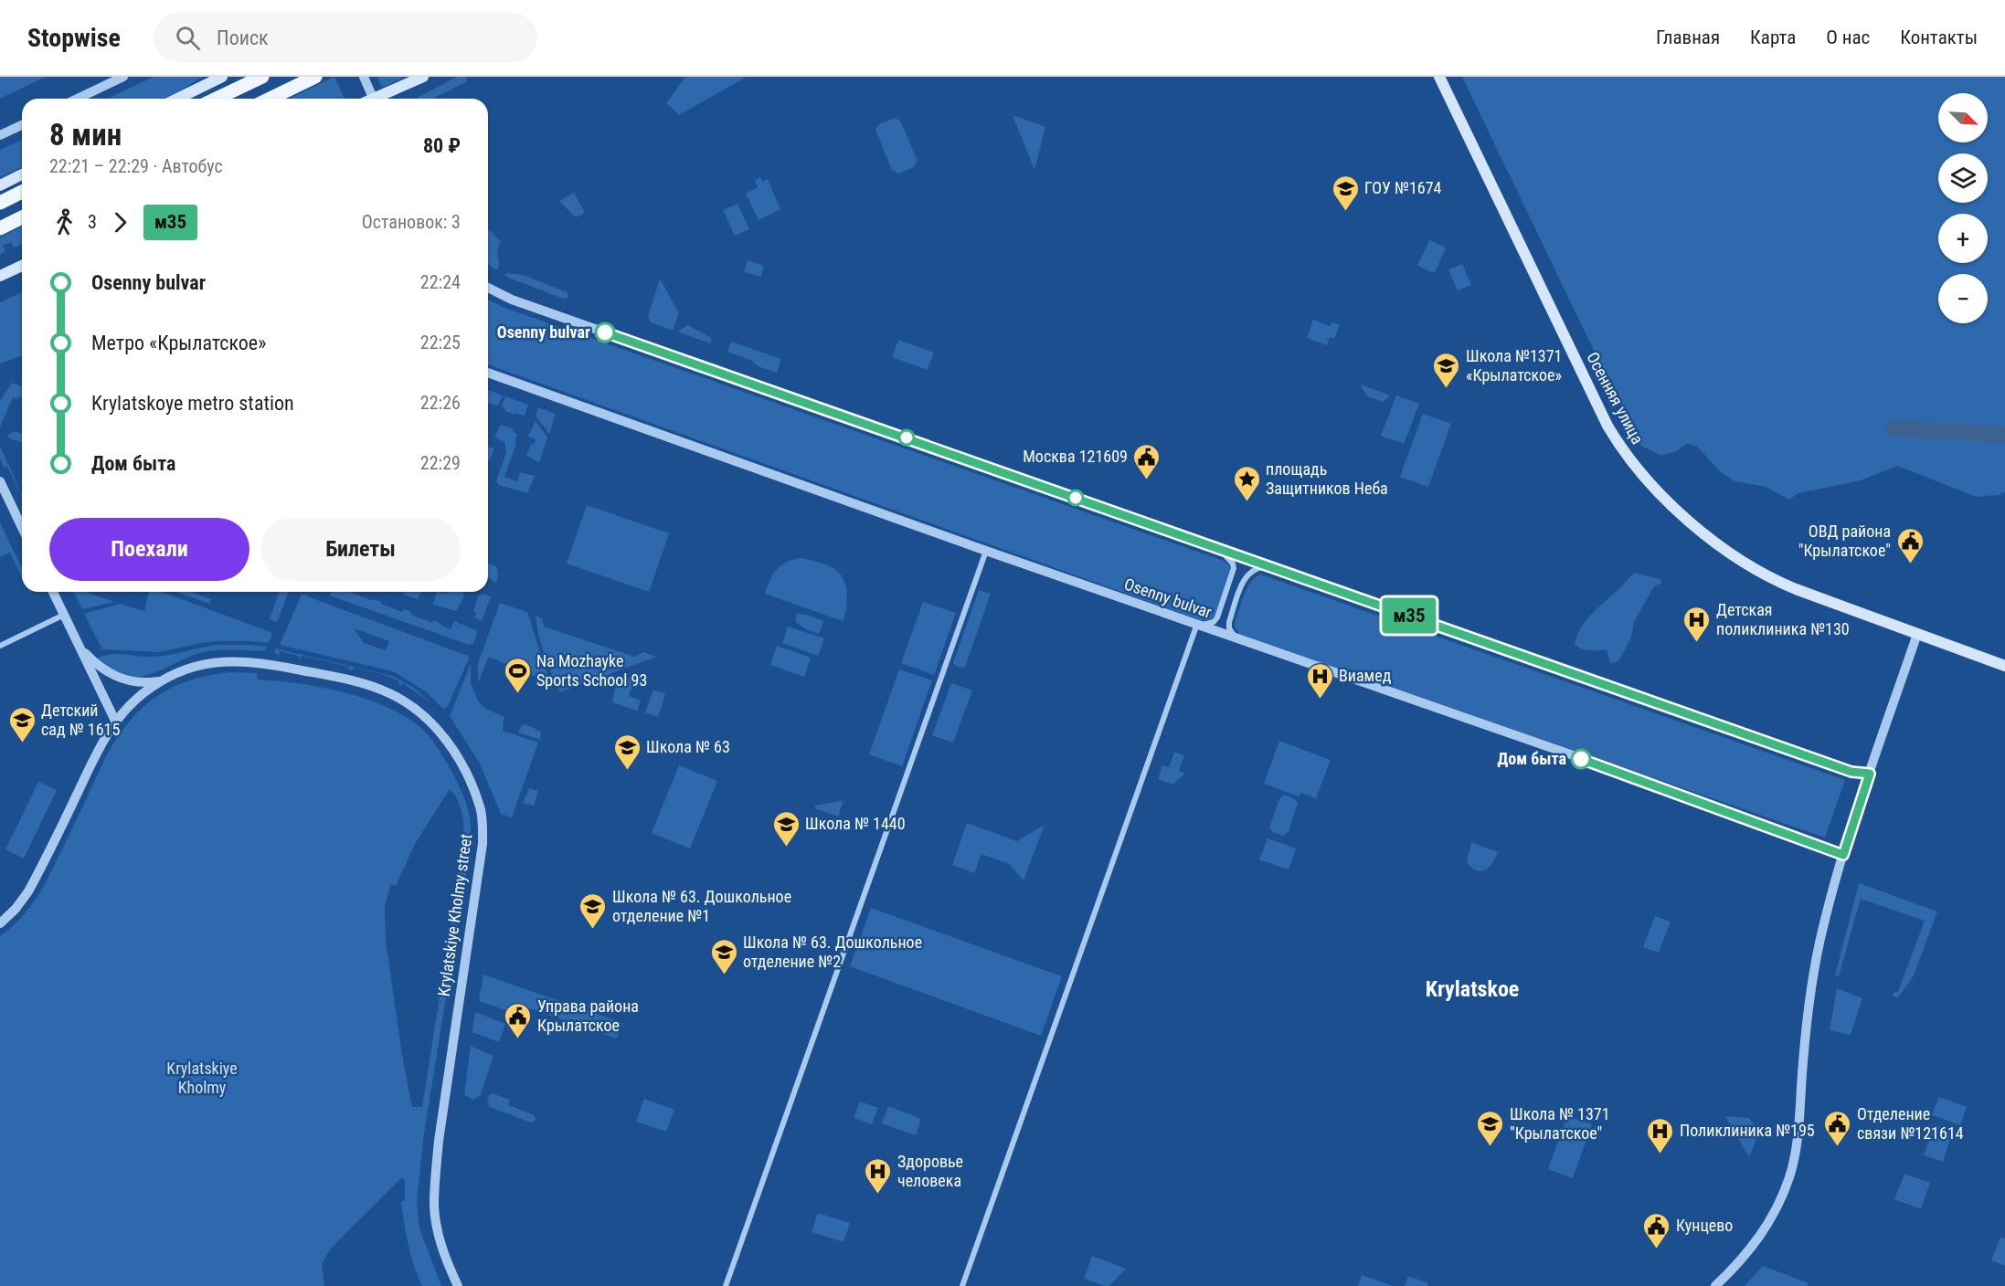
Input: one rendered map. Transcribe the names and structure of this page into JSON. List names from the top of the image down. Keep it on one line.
{"streets":{"main road":["Осенняя улица"],"street":["Osenny bulvar"]},"districts":["Krylatskoe"],"parks":["Krylatskiye Kholmy"],"places":{"school or university":["ГОУ №1674","Школа №1371 «Крылатское»","Детский сад № 1615","Школа № 63","Школа № 1440","Школа № 63. Дошкольное отделение №1","Школа № 63. Дошкольное отделение №2","Школа № 1371 \"Крылатское\""],"other":["Osenny bulvar","Дом быта"],"public building":["Москва 121609","ОВД района \"Крылатское\"","Управа района Крылатское","Отделение связи №121614","Кунцево"],"place":["площадь Защитников Неба"],"hospital":["Детская поликлиника №130","Виамед","Поликлиника №195","Здоровье человека"],"sports":["Na Mozhayke Sports School 93"]},"lines":["bus line м35"],"north":"bottom right","page":{"header":"Stopwise","search":"Поиск","nav":["Главная","Карта","О нас","Контакты"],"on_map":"м35","map_buttons":["+","−"],"heading":["8 мин","22:21 – 22:29 · Автобус","80 ₽"],"legs":["3","м35","Остановок: 3"],"list":[{"name":"Osenny bulvar","value":"22:24"},{"name":"Метро «Крылатское»","value":"22:25"},{"name":"Krylatskoye metro station","value":"22:26"},{"name":"Дом быта","value":"22:29"}],"buttons":["Поехали","Билеты"]}}
